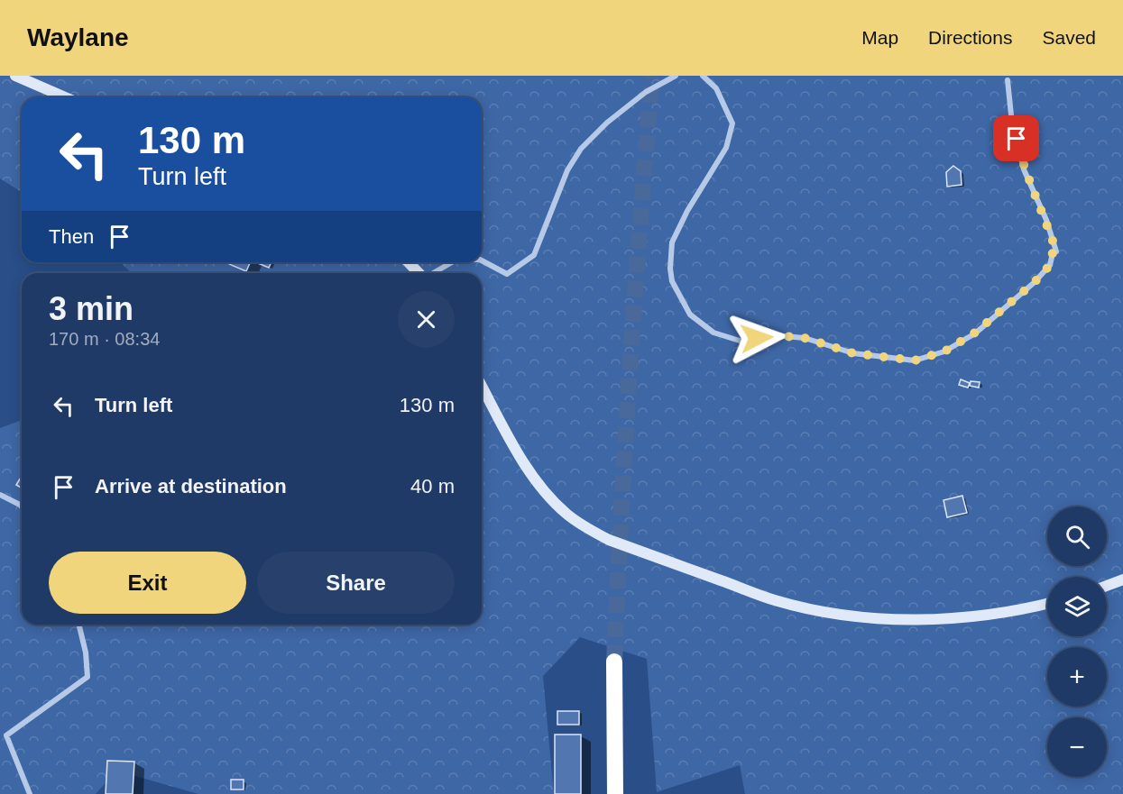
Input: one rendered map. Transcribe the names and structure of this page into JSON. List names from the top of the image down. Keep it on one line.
{"page":{"header":"Waylane","nav":["Map","Directions","Saved"],"turn":["130 m","Turn left"],"then":"Then","heading":["3 min","170 m · 08:34"],"list":[{"name":"Turn left","value":"130 m"},{"name":"Arrive at destination","value":"40 m"}],"map_buttons":["+","−"],"buttons":["Exit","Share"]}}
